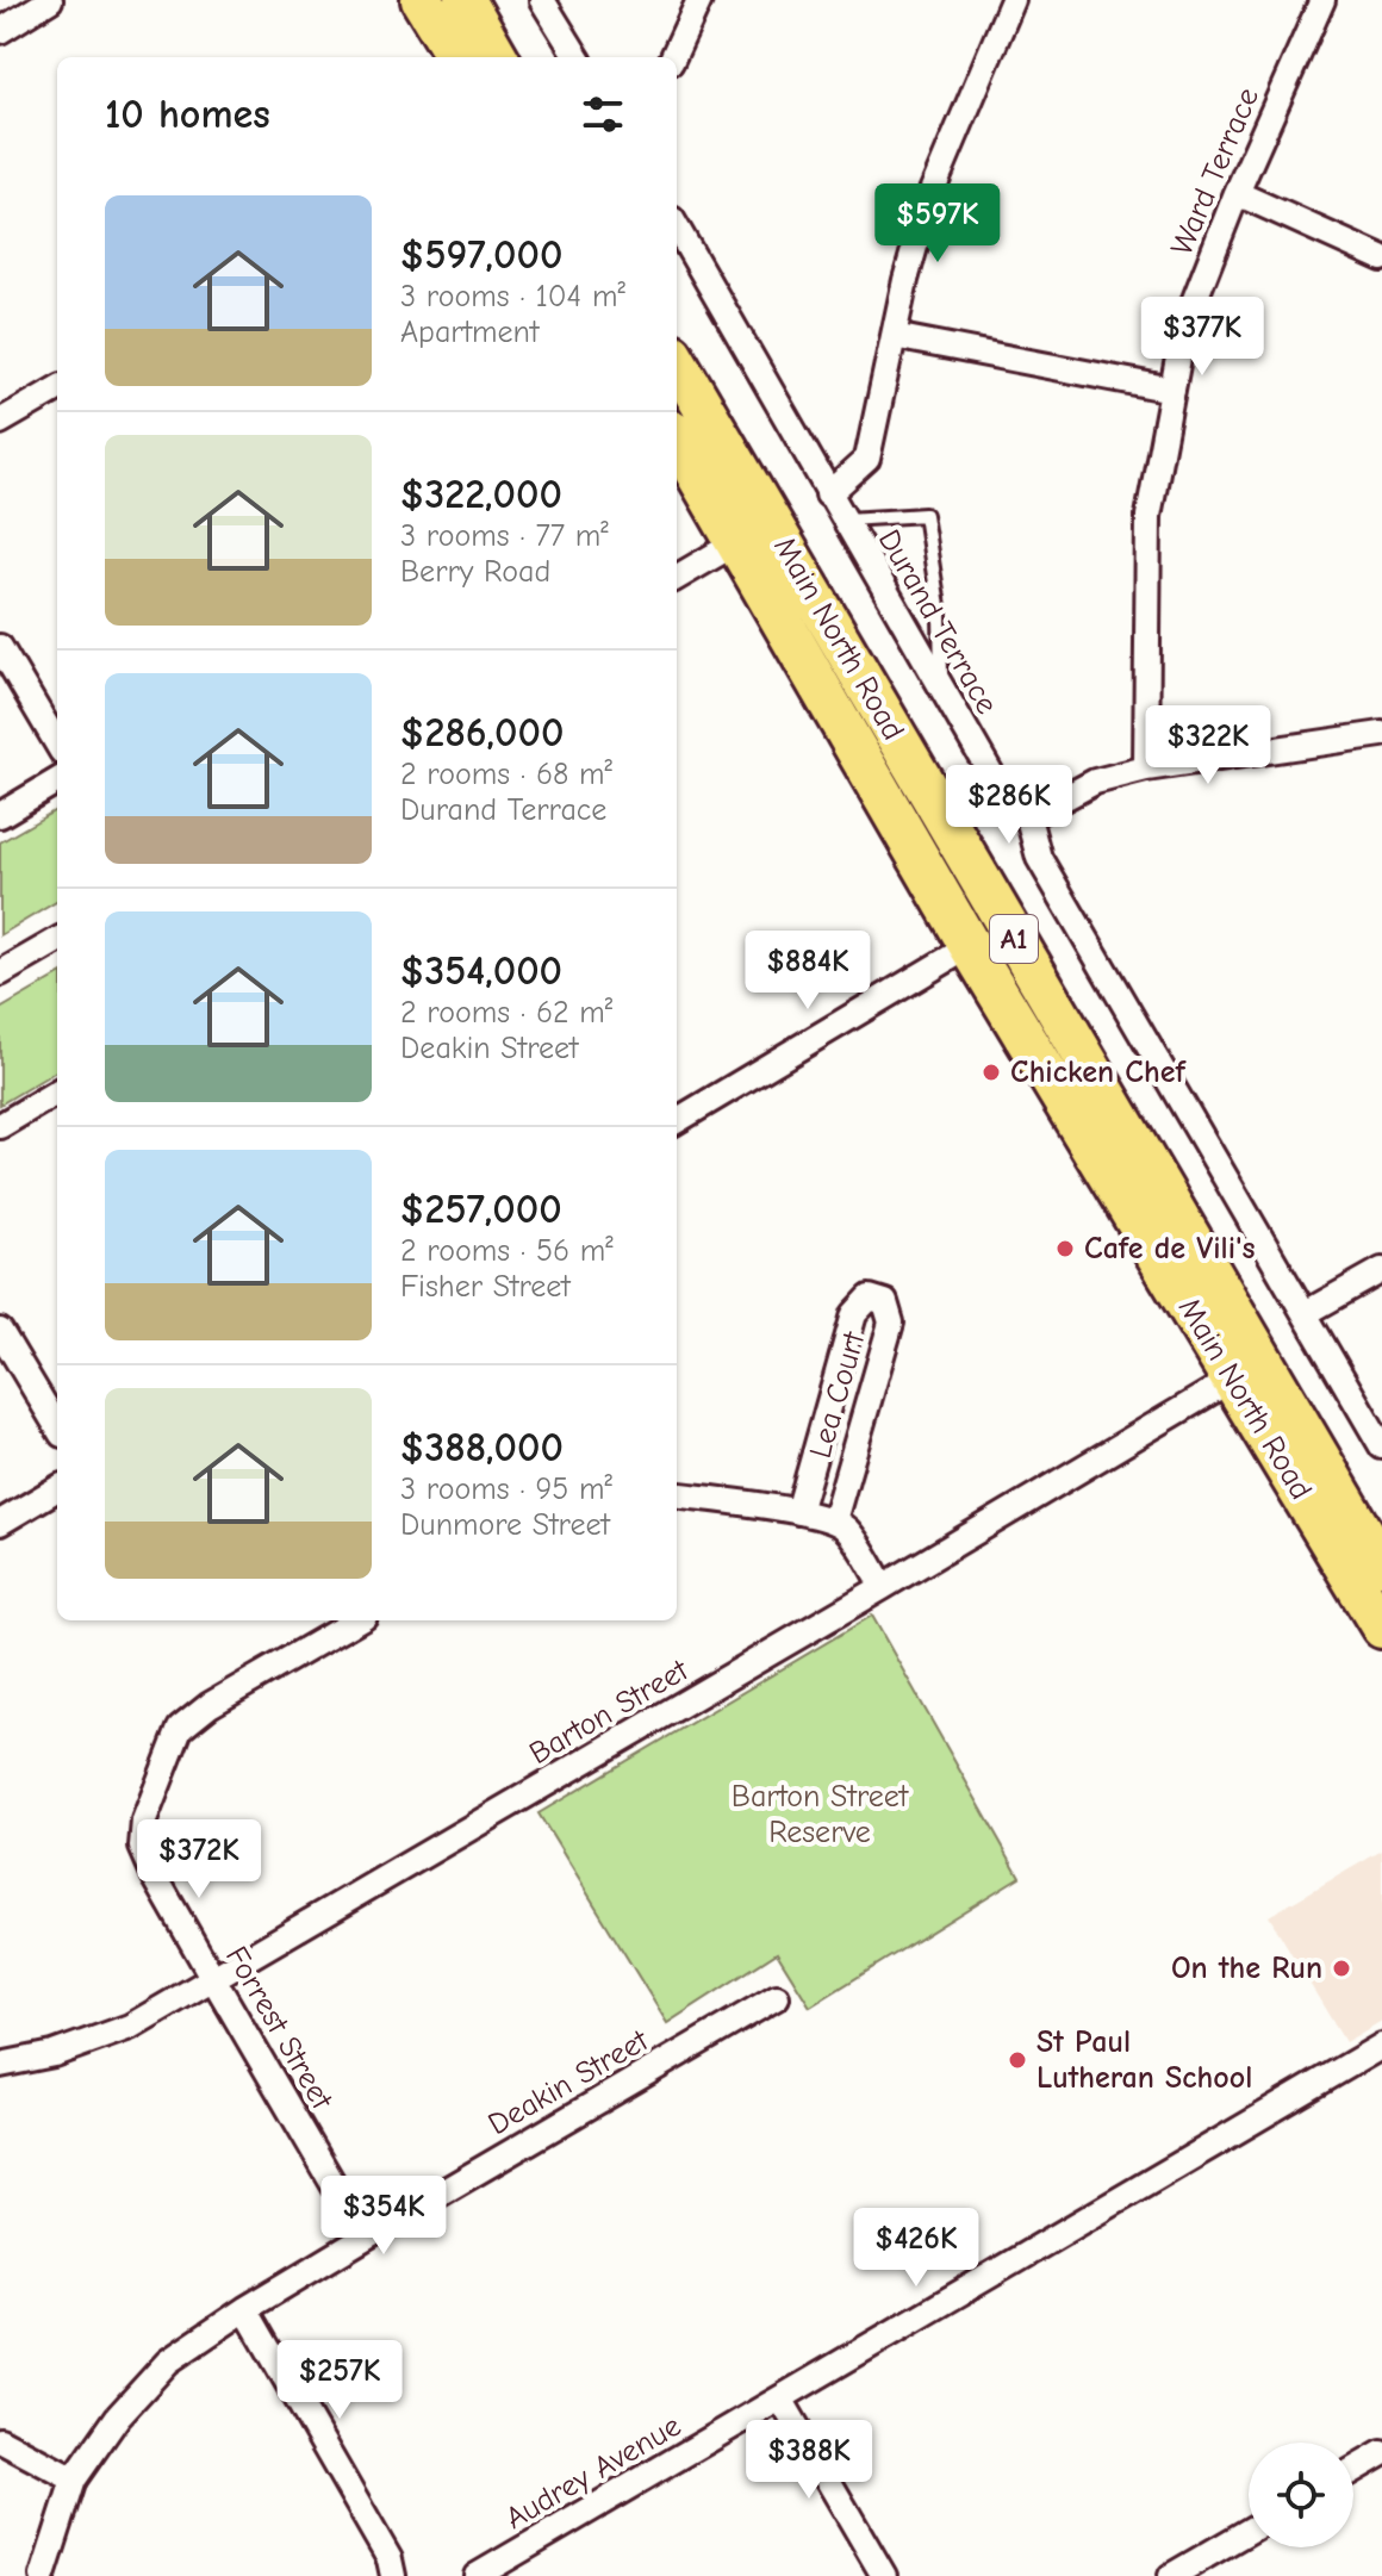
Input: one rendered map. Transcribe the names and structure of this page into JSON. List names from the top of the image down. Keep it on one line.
{"streets":{"highway":["Main North Road","A1"],"street":["Ward Terrace","Durand Terrace","Lea Court","Barton Street","Forrest Street","Deakin Street","Audrey Avenue"]},"crossings":[["Main North Road","Barton Street"],["Barton Street","Forrest Street"],["Forrest Street","Deakin Street"]],"parks":["Barton Street Reserve"],"places":["Chicken Chef","Cafe de Vili's","On the Run","St Paul Lutheran School"],"page":{"heading":"10 homes","list":[{"name":"$597,000","note":"3 rooms · 104 m² · Apartment"},{"name":"$322,000","note":"3 rooms · 77 m² · Berry Road"},{"name":"$286,000","note":"2 rooms · 68 m² · Durand Terrace"},{"name":"$354,000","note":"2 rooms · 62 m² · Deakin Street"},{"name":"$257,000","note":"2 rooms · 56 m² · Fisher Street"},{"name":"$388,000","note":"3 rooms · 95 m² · Dunmore Street"}],"price":["$597K","$377K","$322K","$286K","$884K","$372K","$354K","$426K","$257K","$388K"]}}
